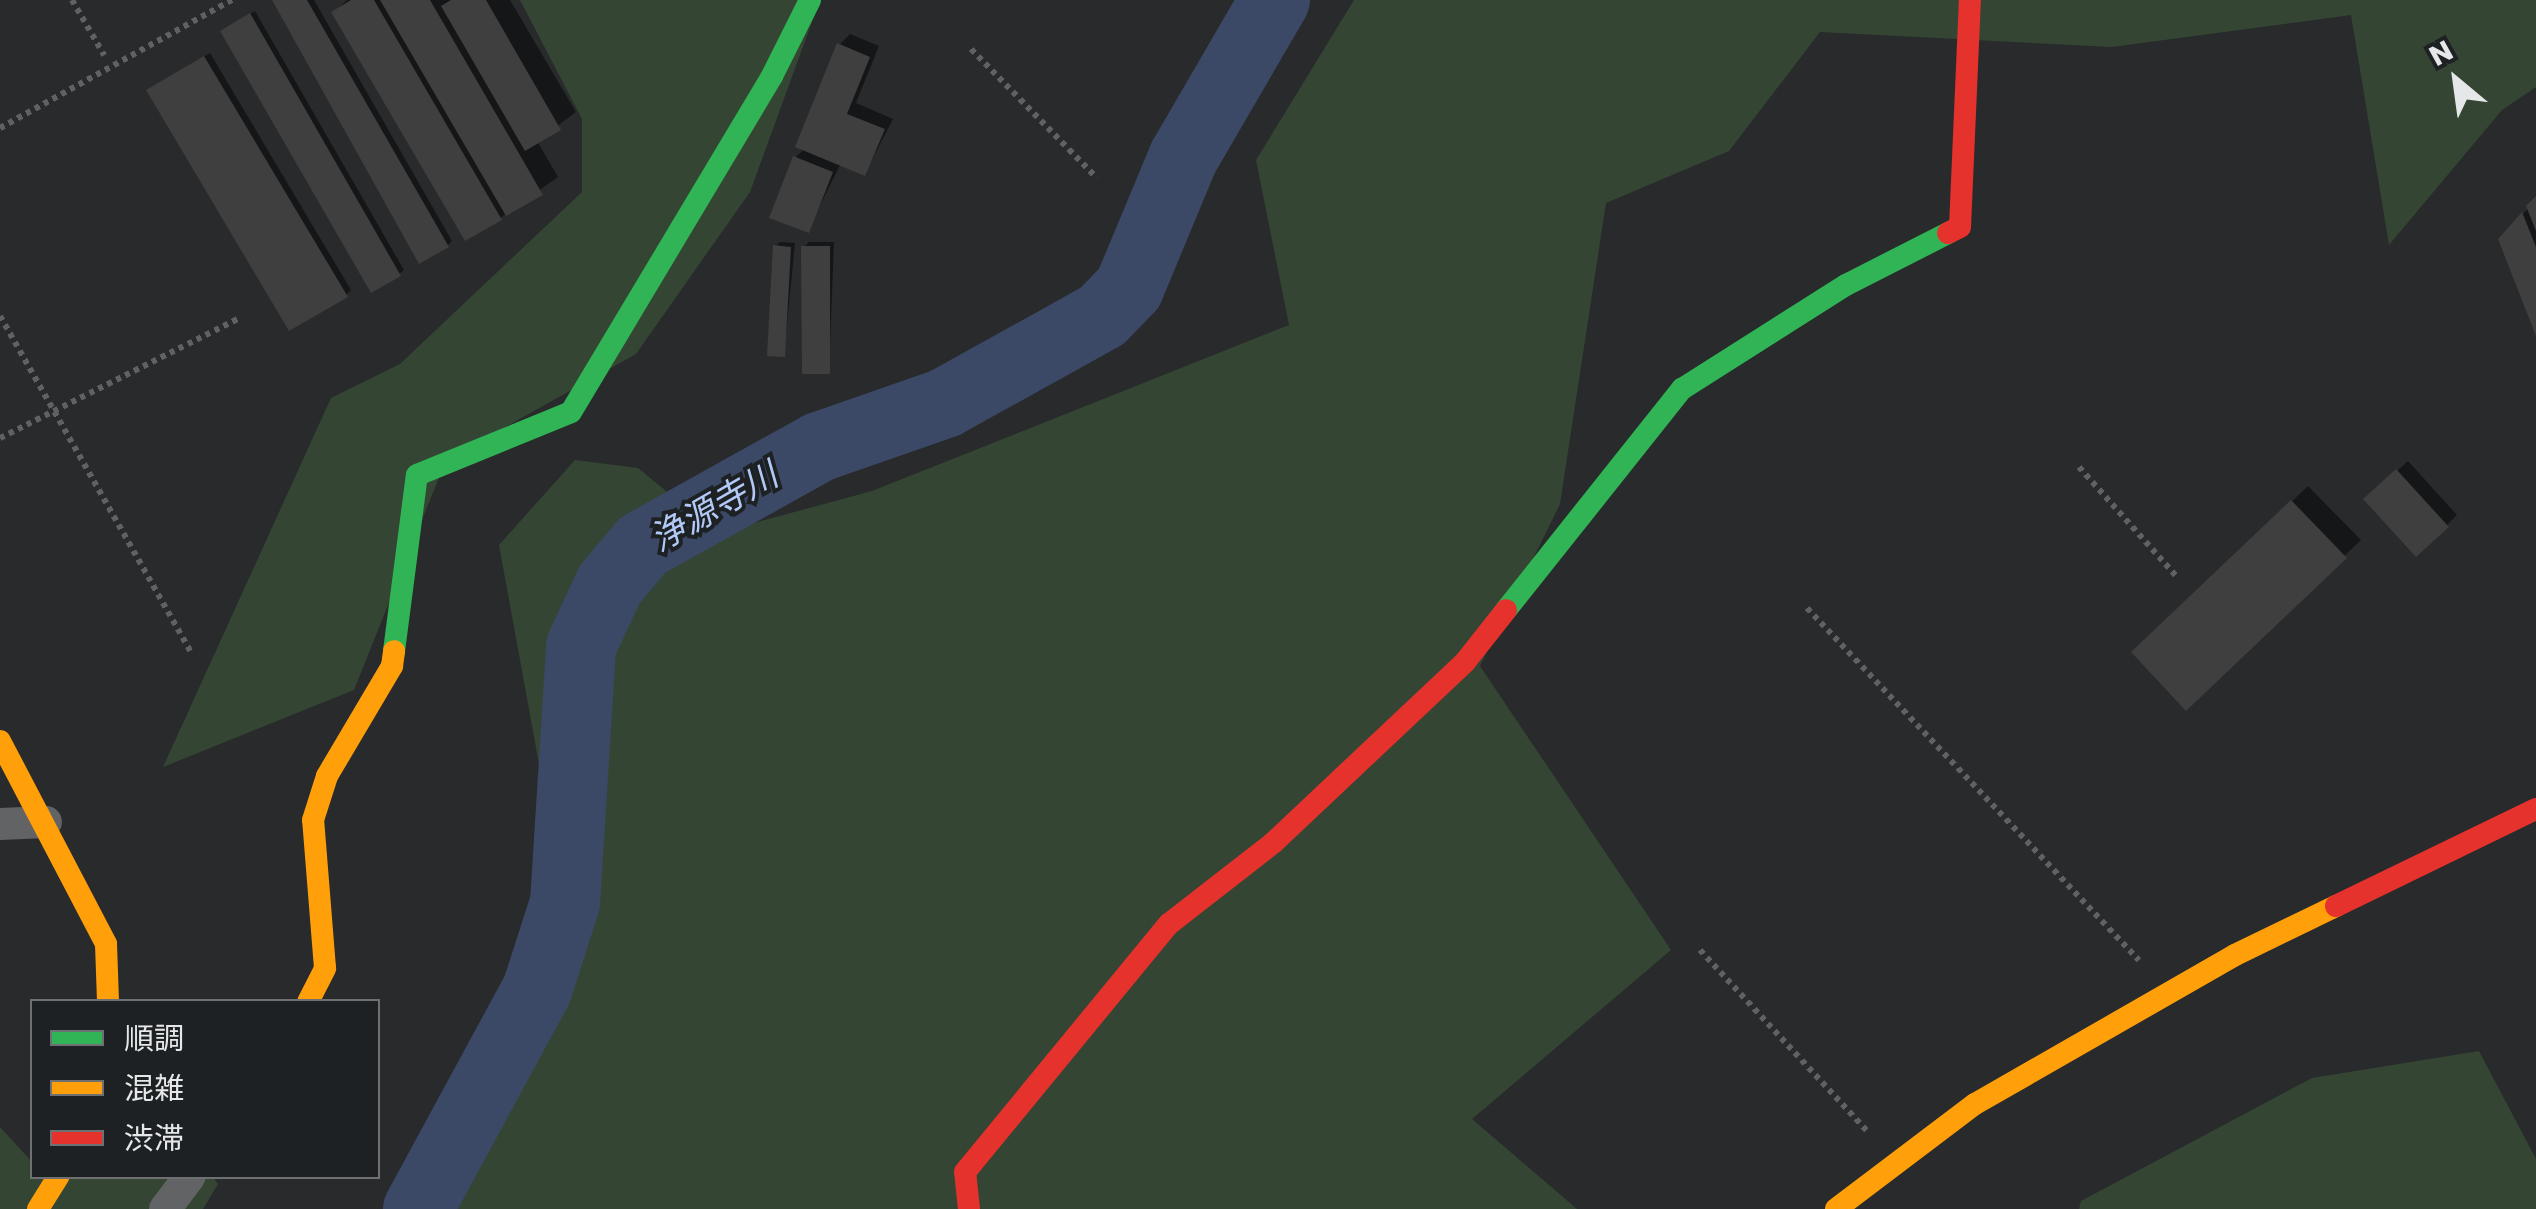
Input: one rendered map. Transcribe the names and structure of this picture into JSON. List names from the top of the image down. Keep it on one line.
{"water":["浄源寺川"],"legend":["順調","混雑","渋滞"],"north":"top left"}
